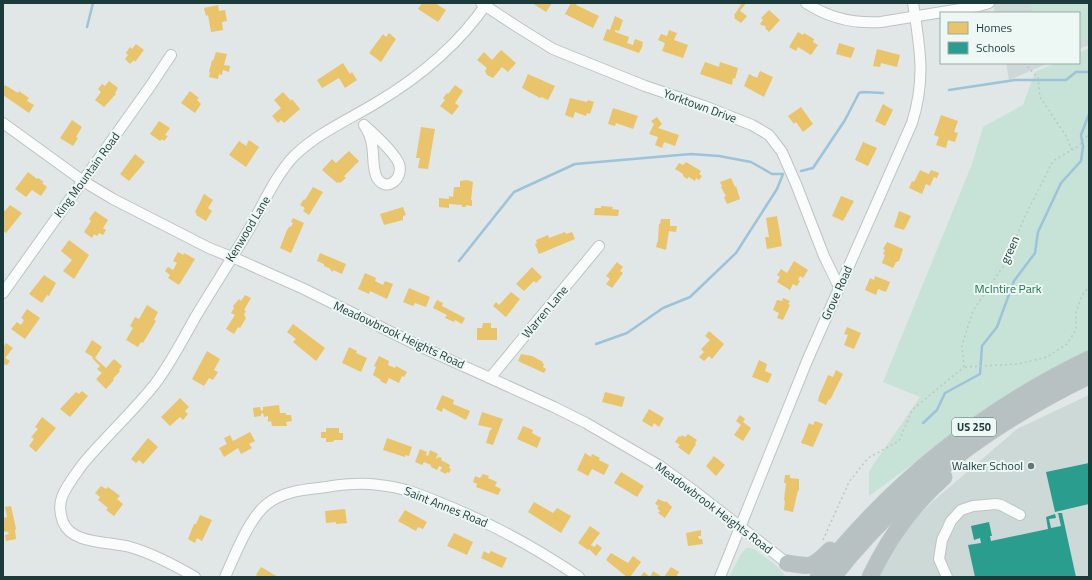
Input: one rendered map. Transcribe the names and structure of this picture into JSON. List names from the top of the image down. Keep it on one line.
{"streets":{"highway":["US 250"],"street":["Yorktown Drive","King Mountain Road","Kenwood Lane","Grove Road","Warren Lane","Meadowbrook Heights Road","Saint Annes Road"],"path":["green"]},"crossings":[["Yorktown Drive","Kenwood Lane"],["Yorktown Drive","Grove Road"],["King Mountain Road","Meadowbrook Heights Road"],["Kenwood Lane","Meadowbrook Heights Road"],["Grove Road","Meadowbrook Heights Road"],["Warren Lane","Meadowbrook Heights Road"]],"parks":["McIntire Park"],"places":["Walker School"],"legend":["Homes","Schools"]}
